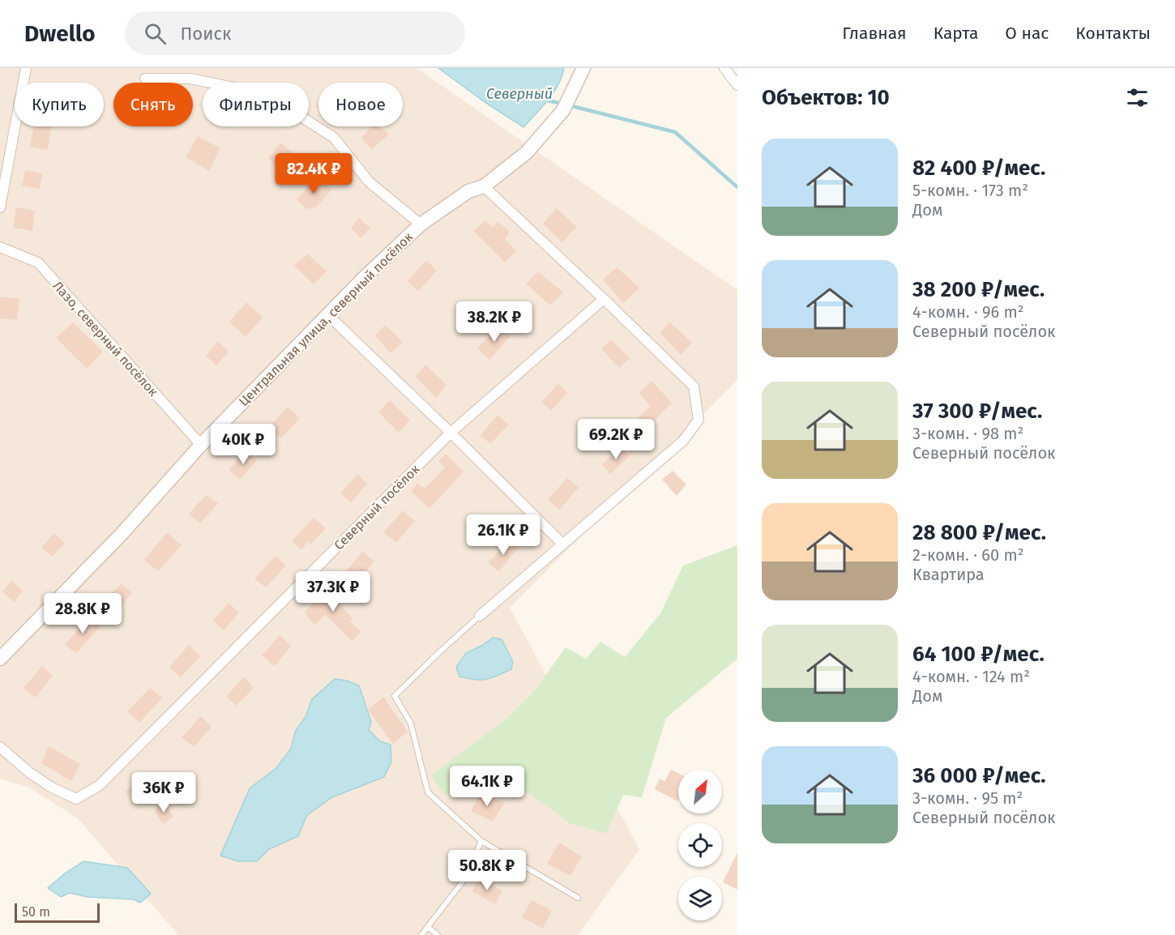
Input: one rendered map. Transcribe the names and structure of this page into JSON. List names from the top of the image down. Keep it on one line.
{"streets":{"street":["Центральная улица, северный посёлок","Лазо, северный посёлок","Северный посёлок"]},"crossings":[["Центральная улица, северный посёлок","Лазо, северный посёлок"]],"water":["Северный"],"scale_bar":"50 m","north":"top right","page":{"header":"Dwello","search":"Поиск","nav":["Главная","Карта","О нас","Контакты"],"heading":"Объектов: 10","chip":["Купить","Снять","Фильтры","Новое"],"list":[{"name":"82 400 ₽/мес.","note":"5-комн. · 173 m² · Дом"},{"name":"38 200 ₽/мес.","note":"4-комн. · 96 m² · Северный посёлок"},{"name":"37 300 ₽/мес.","note":"3-комн. · 98 m² · Северный посёлок"},{"name":"28 800 ₽/мес.","note":"2-комн. · 60 m² · Квартира"},{"name":"64 100 ₽/мес.","note":"4-комн. · 124 m² · Дом"},{"name":"36 000 ₽/мес.","note":"3-комн. · 95 m² · Северный посёлок"}],"price":["82.4K ₽","38.2K ₽","69.2K ₽","40K ₽","26.1K ₽","37.3K ₽","28.8K ₽","64.1K ₽","36K ₽","50.8K ₽"],"scale":"50 m"}}
